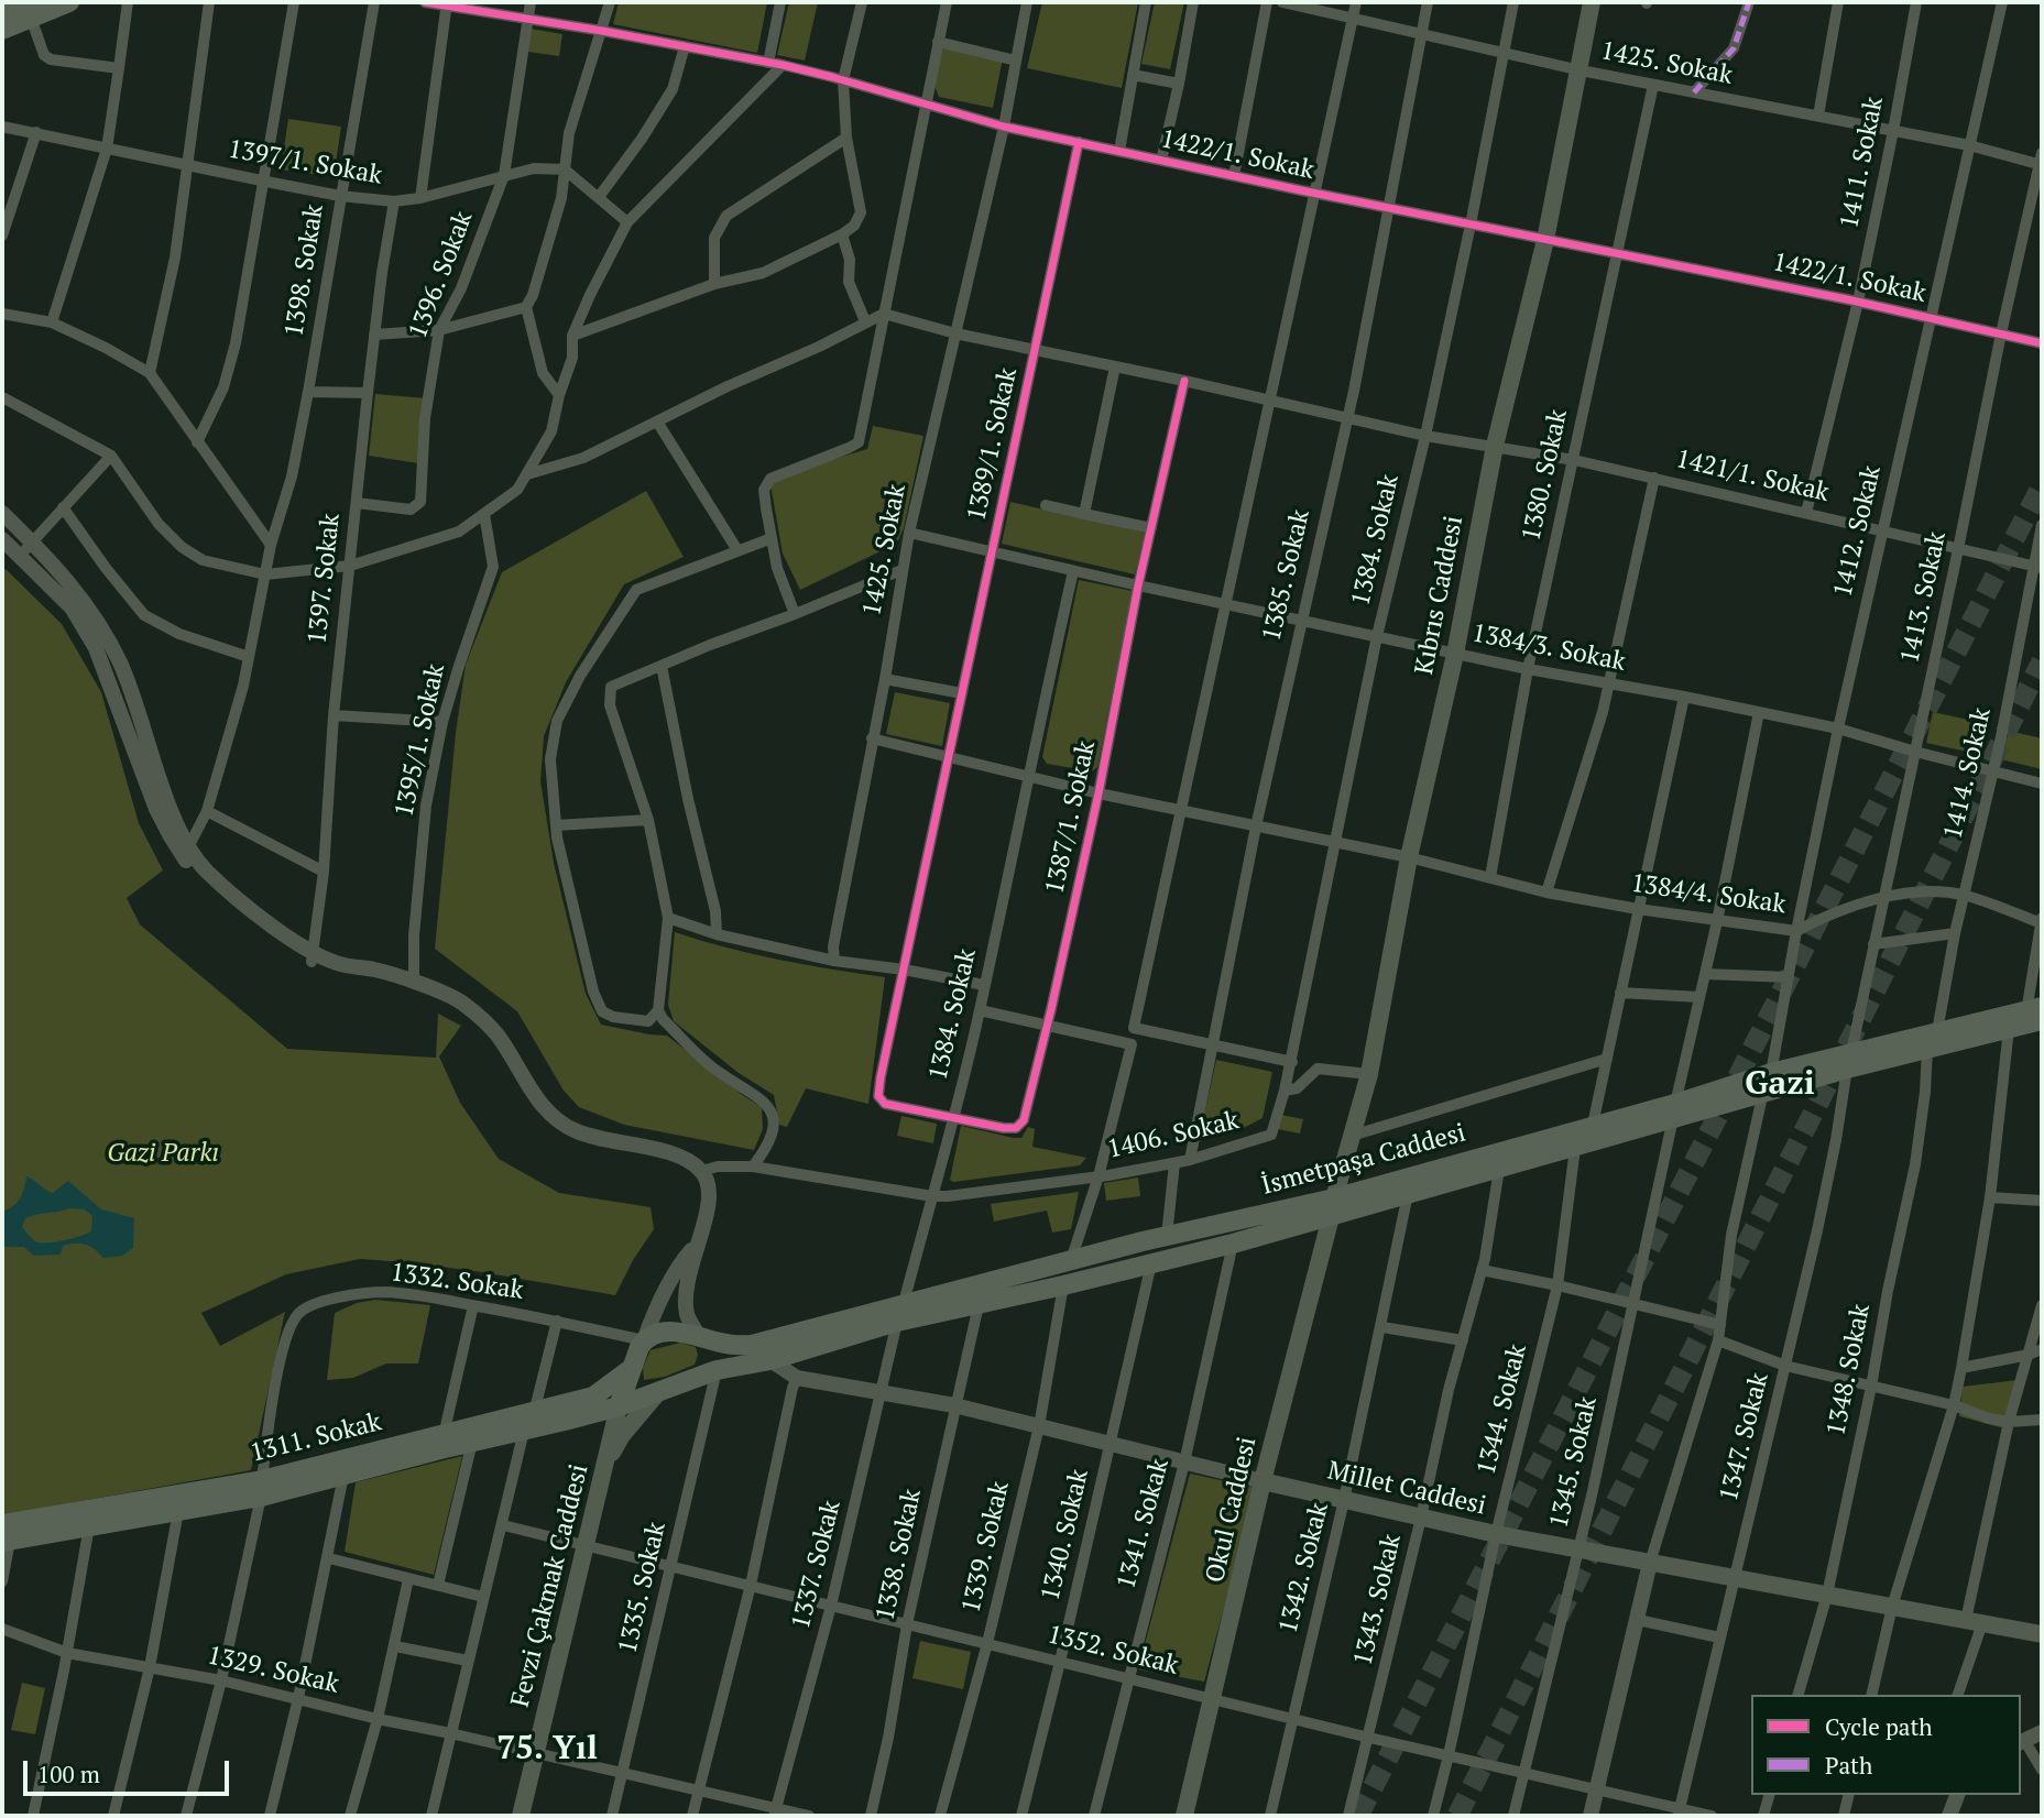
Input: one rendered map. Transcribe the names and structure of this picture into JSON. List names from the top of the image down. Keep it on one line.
{"streets":{"main road":["Kıbrıs Caddesi","İsmetpaşa Caddesi","1311. Sokak","Millet Caddesi","Okul Caddesi","Fevzi Çakmak Caddesi"],"street":["1425. Sokak","1422/1. Sokak","1397/1. Sokak","1411. Sokak","1398. Sokak","1396. Sokak","1389/1. Sokak","1380. Sokak","1421/1. Sokak","1412. Sokak","1384. Sokak","1385. Sokak","1397. Sokak","1413. Sokak","1384/3. Sokak","1395/1. Sokak","1414. Sokak","1387/1. Sokak","1384/4. Sokak","1406. Sokak","1332. Sokak","1348. Sokak","1344. Sokak","1347. Sokak","1345. Sokak","1341. Sokak","1340. Sokak","1339. Sokak","1338. Sokak","1337. Sokak","1342. Sokak","1335. Sokak","1343. Sokak","1352. Sokak","1329. Sokak"]},"crossings":[["1425. Sokak","1422/1. Sokak"],["1425. Sokak","1411. Sokak"],["1425. Sokak","1380. Sokak"],["1425. Sokak","1421/1. Sokak"],["1425. Sokak","1412. Sokak"],["1425. Sokak","1384. Sokak"],["1425. Sokak","1385. Sokak"],["1425. Sokak","Kıbrıs Caddesi"],["1425. Sokak","1413. Sokak"],["1425. Sokak","1384/3. Sokak"],["1425. Sokak","1384/4. Sokak"],["1422/1. Sokak","1411. Sokak"],["1422/1. Sokak","1396. Sokak"],["1422/1. Sokak","1389/1. Sokak"],["1422/1. Sokak","1380. Sokak"],["1422/1. Sokak","1412. Sokak"],["1422/1. Sokak","1384. Sokak"],["1422/1. Sokak","1385. Sokak"],["1422/1. Sokak","Kıbrıs Caddesi"],["1422/1. Sokak","1413. Sokak"],["1397/1. Sokak","1398. Sokak"],["1397/1. Sokak","1396. Sokak"],["1397/1. Sokak","1397. Sokak"],["1411. Sokak","1421/1. Sokak"],["1396. Sokak","1397. Sokak"],["1389/1. Sokak","1421/1. Sokak"],["1389/1. Sokak","1384/3. Sokak"],["1389/1. Sokak","1387/1. Sokak"],["1389/1. Sokak","1384/4. Sokak"],["1380. Sokak","1421/1. Sokak"],["1380. Sokak","1384/3. Sokak"],["1380. Sokak","1384/4. Sokak"],["1421/1. Sokak","1412. Sokak"],["1421/1. Sokak","1384. Sokak"],["1421/1. Sokak","1385. Sokak"],["1421/1. Sokak","Kıbrıs Caddesi"],["1421/1. Sokak","1413. Sokak"],["1421/1. Sokak","1414. Sokak"],["1421/1. Sokak","1387/1. Sokak"],["1412. Sokak","1384/3. Sokak"],["1412. Sokak","1384/4. Sokak"],["1412. Sokak","İsmetpaşa Caddesi"],["1384. Sokak","1384/3. Sokak"],["1384. Sokak","1387/1. Sokak"],["1384. Sokak","1384/4. Sokak"],["1384. Sokak","1406. Sokak"],["1384. Sokak","İsmetpaşa Caddesi"],["1384. Sokak","1337. Sokak"],["1385. Sokak","1384/3. Sokak"],["1385. Sokak","1384/4. Sokak"],["1385. Sokak","1406. Sokak"],["Kıbrıs Caddesi","1384/3. Sokak"],["Kıbrıs Caddesi","1384/4. Sokak"],["Kıbrıs Caddesi","İsmetpaşa Caddesi"],["Kıbrıs Caddesi","Okul Caddesi"],["1413. Sokak","1384/3. Sokak"],["1413. Sokak","1384/4. Sokak"],["1413. Sokak","İsmetpaşa Caddesi"],["1413. Sokak","1347. Sokak"],["1384/3. Sokak","1414. Sokak"],["1384/3. Sokak","1387/1. Sokak"],["1414. Sokak","1384/4. Sokak"],["1414. Sokak","İsmetpaşa Caddesi"],["1387/1. Sokak","1384/4. Sokak"],["İsmetpaşa Caddesi","1332. Sokak"],["İsmetpaşa Caddesi","1348. Sokak"],["İsmetpaşa Caddesi","1344. Sokak"],["İsmetpaşa Caddesi","1347. Sokak"],["İsmetpaşa Caddesi","1311. Sokak"],["İsmetpaşa Caddesi","1345. Sokak"],["İsmetpaşa Caddesi","Millet Caddesi"],["İsmetpaşa Caddesi","Okul Caddesi"],["İsmetpaşa Caddesi","1341. Sokak"],["İsmetpaşa Caddesi","1340. Sokak"],["İsmetpaşa Caddesi","1339. Sokak"],["İsmetpaşa Caddesi","1338. Sokak"],["İsmetpaşa Caddesi","1337. Sokak"],["İsmetpaşa Caddesi","1342. Sokak"],["İsmetpaşa Caddesi","Fevzi Çakmak Caddesi"],["İsmetpaşa Caddesi","1335. Sokak"],["İsmetpaşa Caddesi","1343. Sokak"],["1332. Sokak","1311. Sokak"],["1332. Sokak","1329. Sokak"],["1348. Sokak","Millet Caddesi"],["1344. Sokak","Millet Caddesi"],["1344. Sokak","1352. Sokak"],["1347. Sokak","Millet Caddesi"],["1347. Sokak","1352. Sokak"],["1311. Sokak","Fevzi Çakmak Caddesi"],["1345. Sokak","Millet Caddesi"],["1345. Sokak","1352. Sokak"],["Millet Caddesi","Okul Caddesi"],["Millet Caddesi","1341. Sokak"],["Millet Caddesi","1340. Sokak"],["Millet Caddesi","1339. Sokak"],["Millet Caddesi","1338. Sokak"],["Millet Caddesi","1337. Sokak"],["Millet Caddesi","1342. Sokak"],["Millet Caddesi","1343. Sokak"],["Okul Caddesi","1352. Sokak"],["1341. Sokak","1352. Sokak"],["1340. Sokak","1352. Sokak"],["1339. Sokak","1352. Sokak"],["1338. Sokak","1352. Sokak"],["1337. Sokak","1352. Sokak"],["1337. Sokak","1329. Sokak"],["1342. Sokak","1352. Sokak"],["Fevzi Çakmak Caddesi","1352. Sokak"],["Fevzi Çakmak Caddesi","1329. Sokak"],["1335. Sokak","1352. Sokak"],["1335. Sokak","1329. Sokak"],["1343. Sokak","1352. Sokak"]],"districts":["Gazi","75. Yıl"],"parks":["Gazi Parkı"],"legend":["Cycle path","Path"],"scale_bar":"100 m"}
